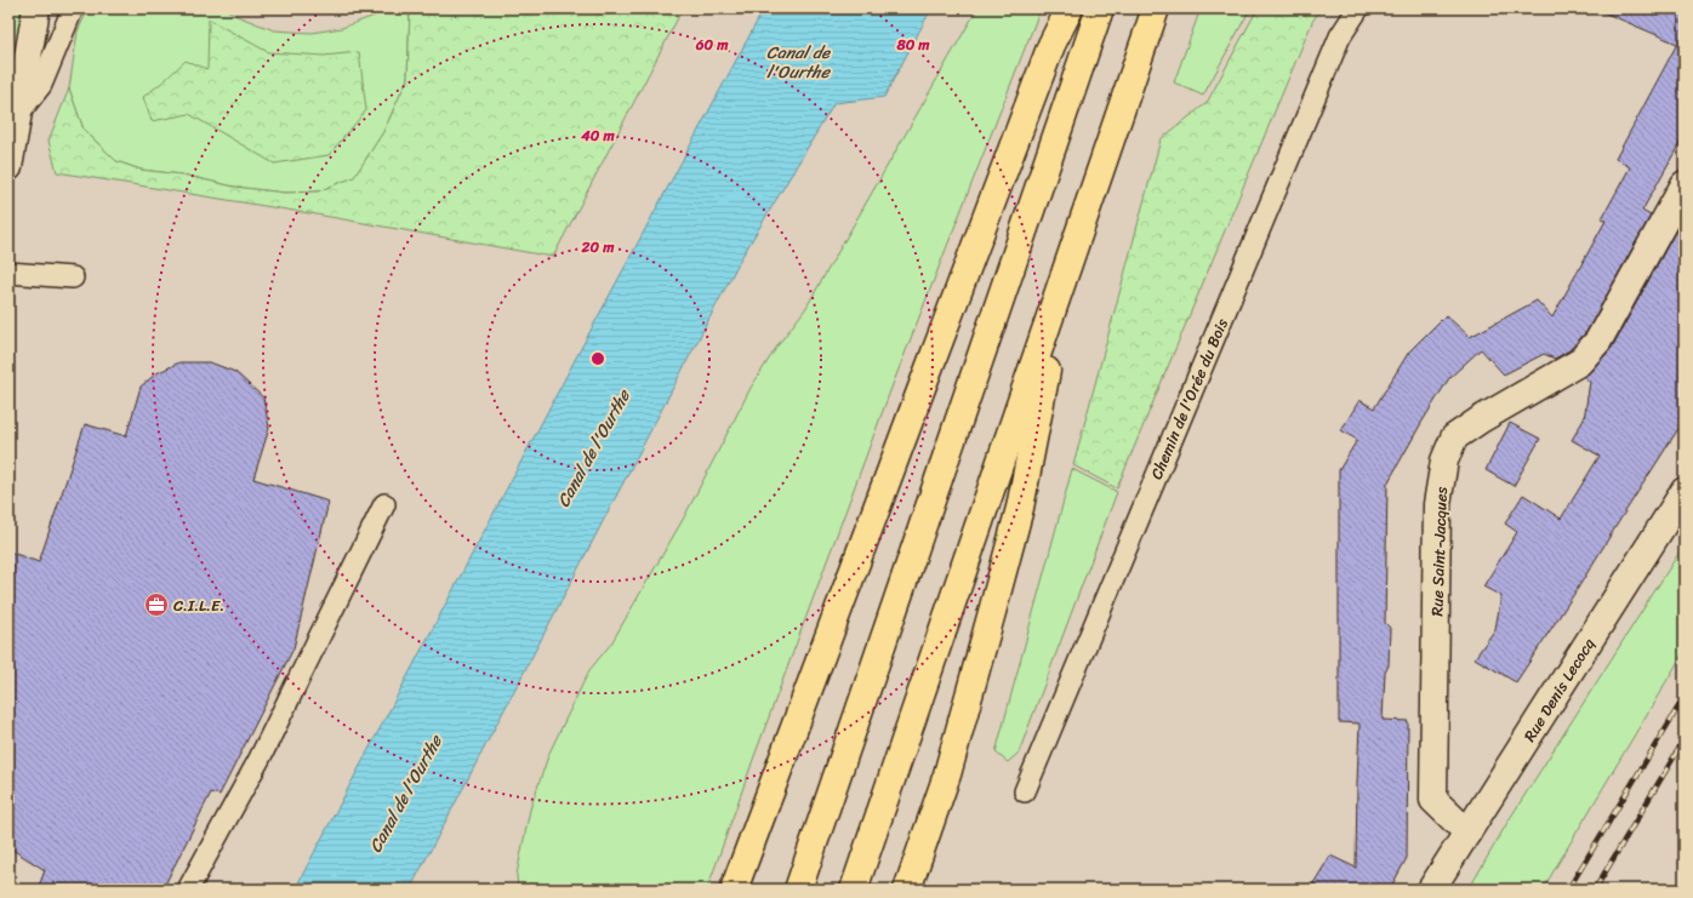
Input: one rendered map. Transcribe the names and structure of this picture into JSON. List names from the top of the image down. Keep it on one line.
{"streets":{"street":["Rue Saint-Jacques","Rue Denis Lecocq"],"lane":["Chemin de l'Orée du Bois"]},"crossings":[["Rue Saint-Jacques","Rue Denis Lecocq"]],"water":["Canal de l'Ourthe"],"places":{"office":["C.I.L.E."]},"rings":["80 m","60 m","40 m","20 m"]}
